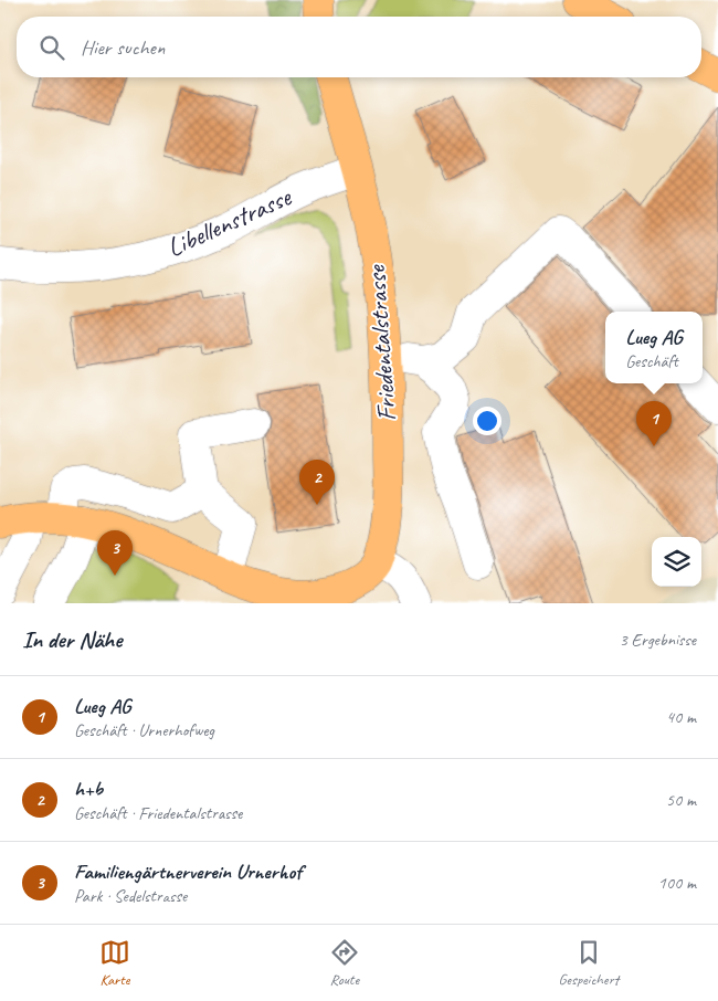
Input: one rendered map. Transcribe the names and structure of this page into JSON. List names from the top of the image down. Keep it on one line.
{"streets":{"main road":["Friedentalstrasse"],"street":["Libellenstrasse"]},"crossings":[["Libellenstrasse","Friedentalstrasse"]],"page":{"search":"Hier suchen","popup":["Lueg AG","Geschäft"],"pins":["1","2","3"],"heading":["In der Nähe","3 Ergebnisse"],"list":[{"mark":"1","name":"Lueg AG","note":"Geschäft · Urnerhofweg","value":"40 m"},{"mark":"2","name":"h+b","note":"Geschäft · Friedentalstrasse","value":"50 m"},{"mark":"3","name":"Familiengärtnerverein Urnerhof","note":"Park · Sedelstrasse","value":"100 m"}],"nav":["Karte","Route","Gespeichert"]}}
